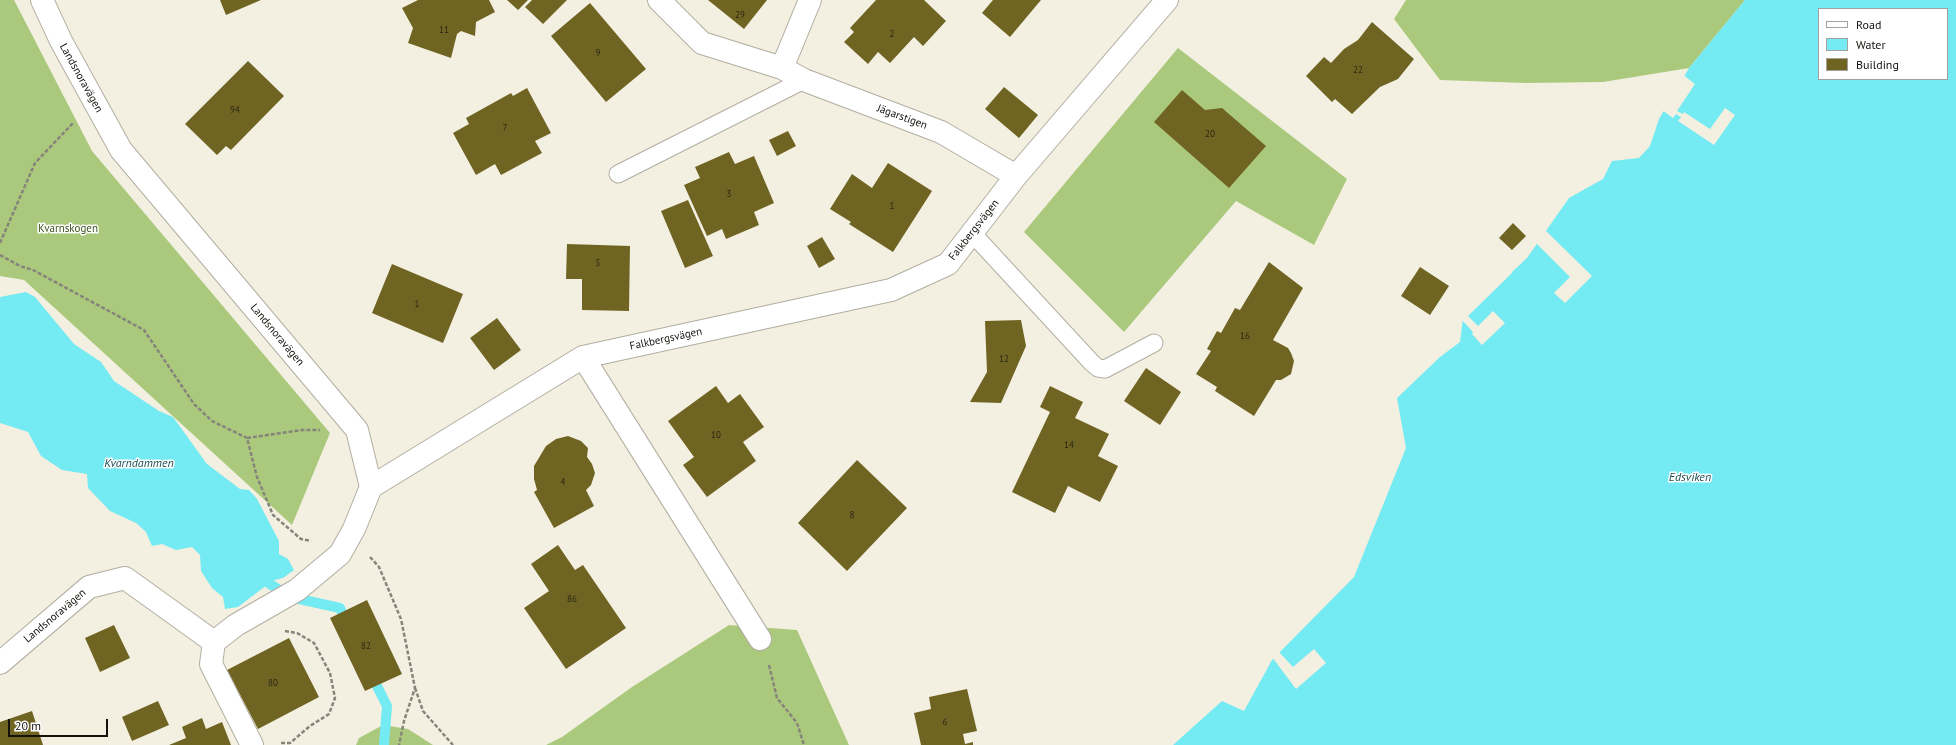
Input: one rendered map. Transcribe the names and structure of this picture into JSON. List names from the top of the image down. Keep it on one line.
{"streets":{"street":["Landsnoravägen","Jägarstigen","Falkbergsvägen"]},"crossings":[["Landsnoravägen","Falkbergsvägen"],["Jägarstigen","Falkbergsvägen"]],"water":["Kvarndammen","Edsviken"],"parks":["Kvarnskogen"],"house_numbers":["29","11","2","9","22","94","7","20","3","1","5","1","16","12","10","14","4","8","86","82","80","6"],"legend":["Road","Water","Building"],"scale_bar":"20 m"}
